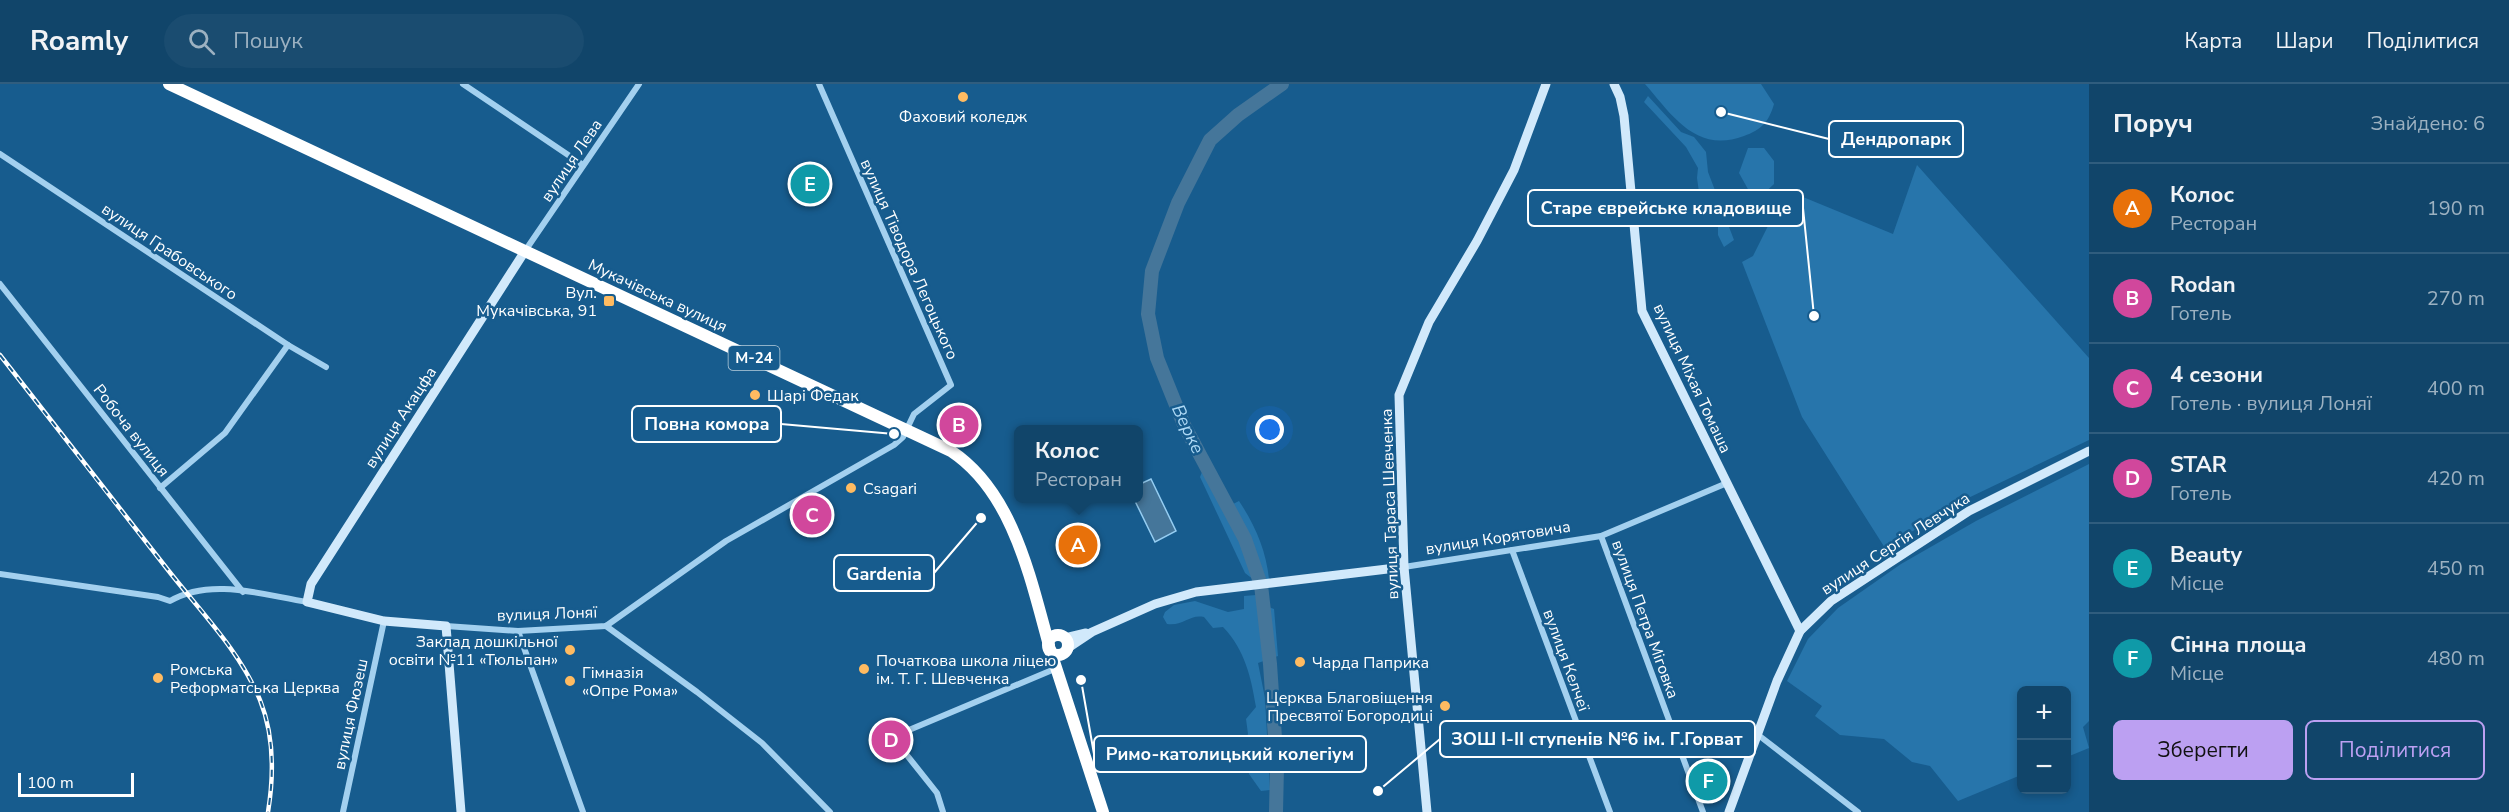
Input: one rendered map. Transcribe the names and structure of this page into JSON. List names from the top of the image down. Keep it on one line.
{"streets":{"highway":["Мукачівська вулиця","М-24"],"street":["вулиця Лева","вулиця Грабовського","вулиця Тіводора Легоцького","вулиця Міхая Томаша","вулиця Акацфа","Робоча вулиця","вулиця Тараса Шевченка","вулиця Корятовича","вулиця Сергія Левчука","вулиця Лоняї","вулиця Петра Міговка","вулиця Келчеї","вулиця Фюзеш"]},"crossings":[["вулиця Лева","Мукачівська вулиця"],["вулиця Лева","вулиця Акацфа"],["вулиця Тіводора Легоцького","Мукачівська вулиця"],["вулиця Тіводора Легоцького","вулиця Лоняї"],["Мукачівська вулиця","вулиця Акацфа"],["Мукачівська вулиця","вулиця Корятовича"],["Мукачівська вулиця","вулиця Лоняї"],["вулиця Міхая Томаша","вулиця Корятовича"],["вулиця Міхая Томаша","вулиця Сергія Левчука"],["вулиця Акацфа","вулиця Лоняї"],["Робоча вулиця","вулиця Лоняї"],["вулиця Тараса Шевченка","вулиця Корятовича"],["вулиця Корятовича","вулиця Петра Міговка"],["вулиця Корятовича","вулиця Келчеї"],["вулиця Лоняї","вулиця Фюзеш"]],"water":["Верке"],"places":{"other":["Фаховий коледж","Дендропарк","Старе єврейське кладовище","Шарі Федак","Повна комора","Csagari","Gardenia","Заклад дошкільної освіти №11 «Тюльпан»","Чарда Паприка","Початкова школа ліцею ім. Т. Г. Шевченка","Ромська Реформатська Церква","Римо-католицький колегіум","Гімназія «Опре Рома»","Церква Благовіщення Пресвятої Богородиці","ЗОШ І-ІІ ступенів №6 ім. Г.Горват"],"transit":["Вул. Мукачівська, 91"]},"scale_bar":"100 m","page":{"header":"Roamly","search":"Пошук","nav":["Карта","Шари","Поділитися"],"heading":["Поруч","Знайдено: 6"],"pins":["E","B","C","A","D","F"],"list":[{"mark":"A","name":"Колос","note":"Ресторан","value":"190 m"},{"mark":"B","name":"Rodan","note":"Готель","value":"270 m"},{"mark":"C","name":"4 сезони","note":"Готель · вулиця Лоняї","value":"400 m"},{"mark":"D","name":"STAR","note":"Готель","value":"420 m"},{"mark":"E","name":"Beauty","note":"Місце","value":"450 m"},{"mark":"F","name":"Сінна площа","note":"Місце","value":"480 m"}],"popup":["Колос","Ресторан"],"map_buttons":["+","−"],"buttons":["Зберегти","Поділитися"],"scale":"100 m"}}
